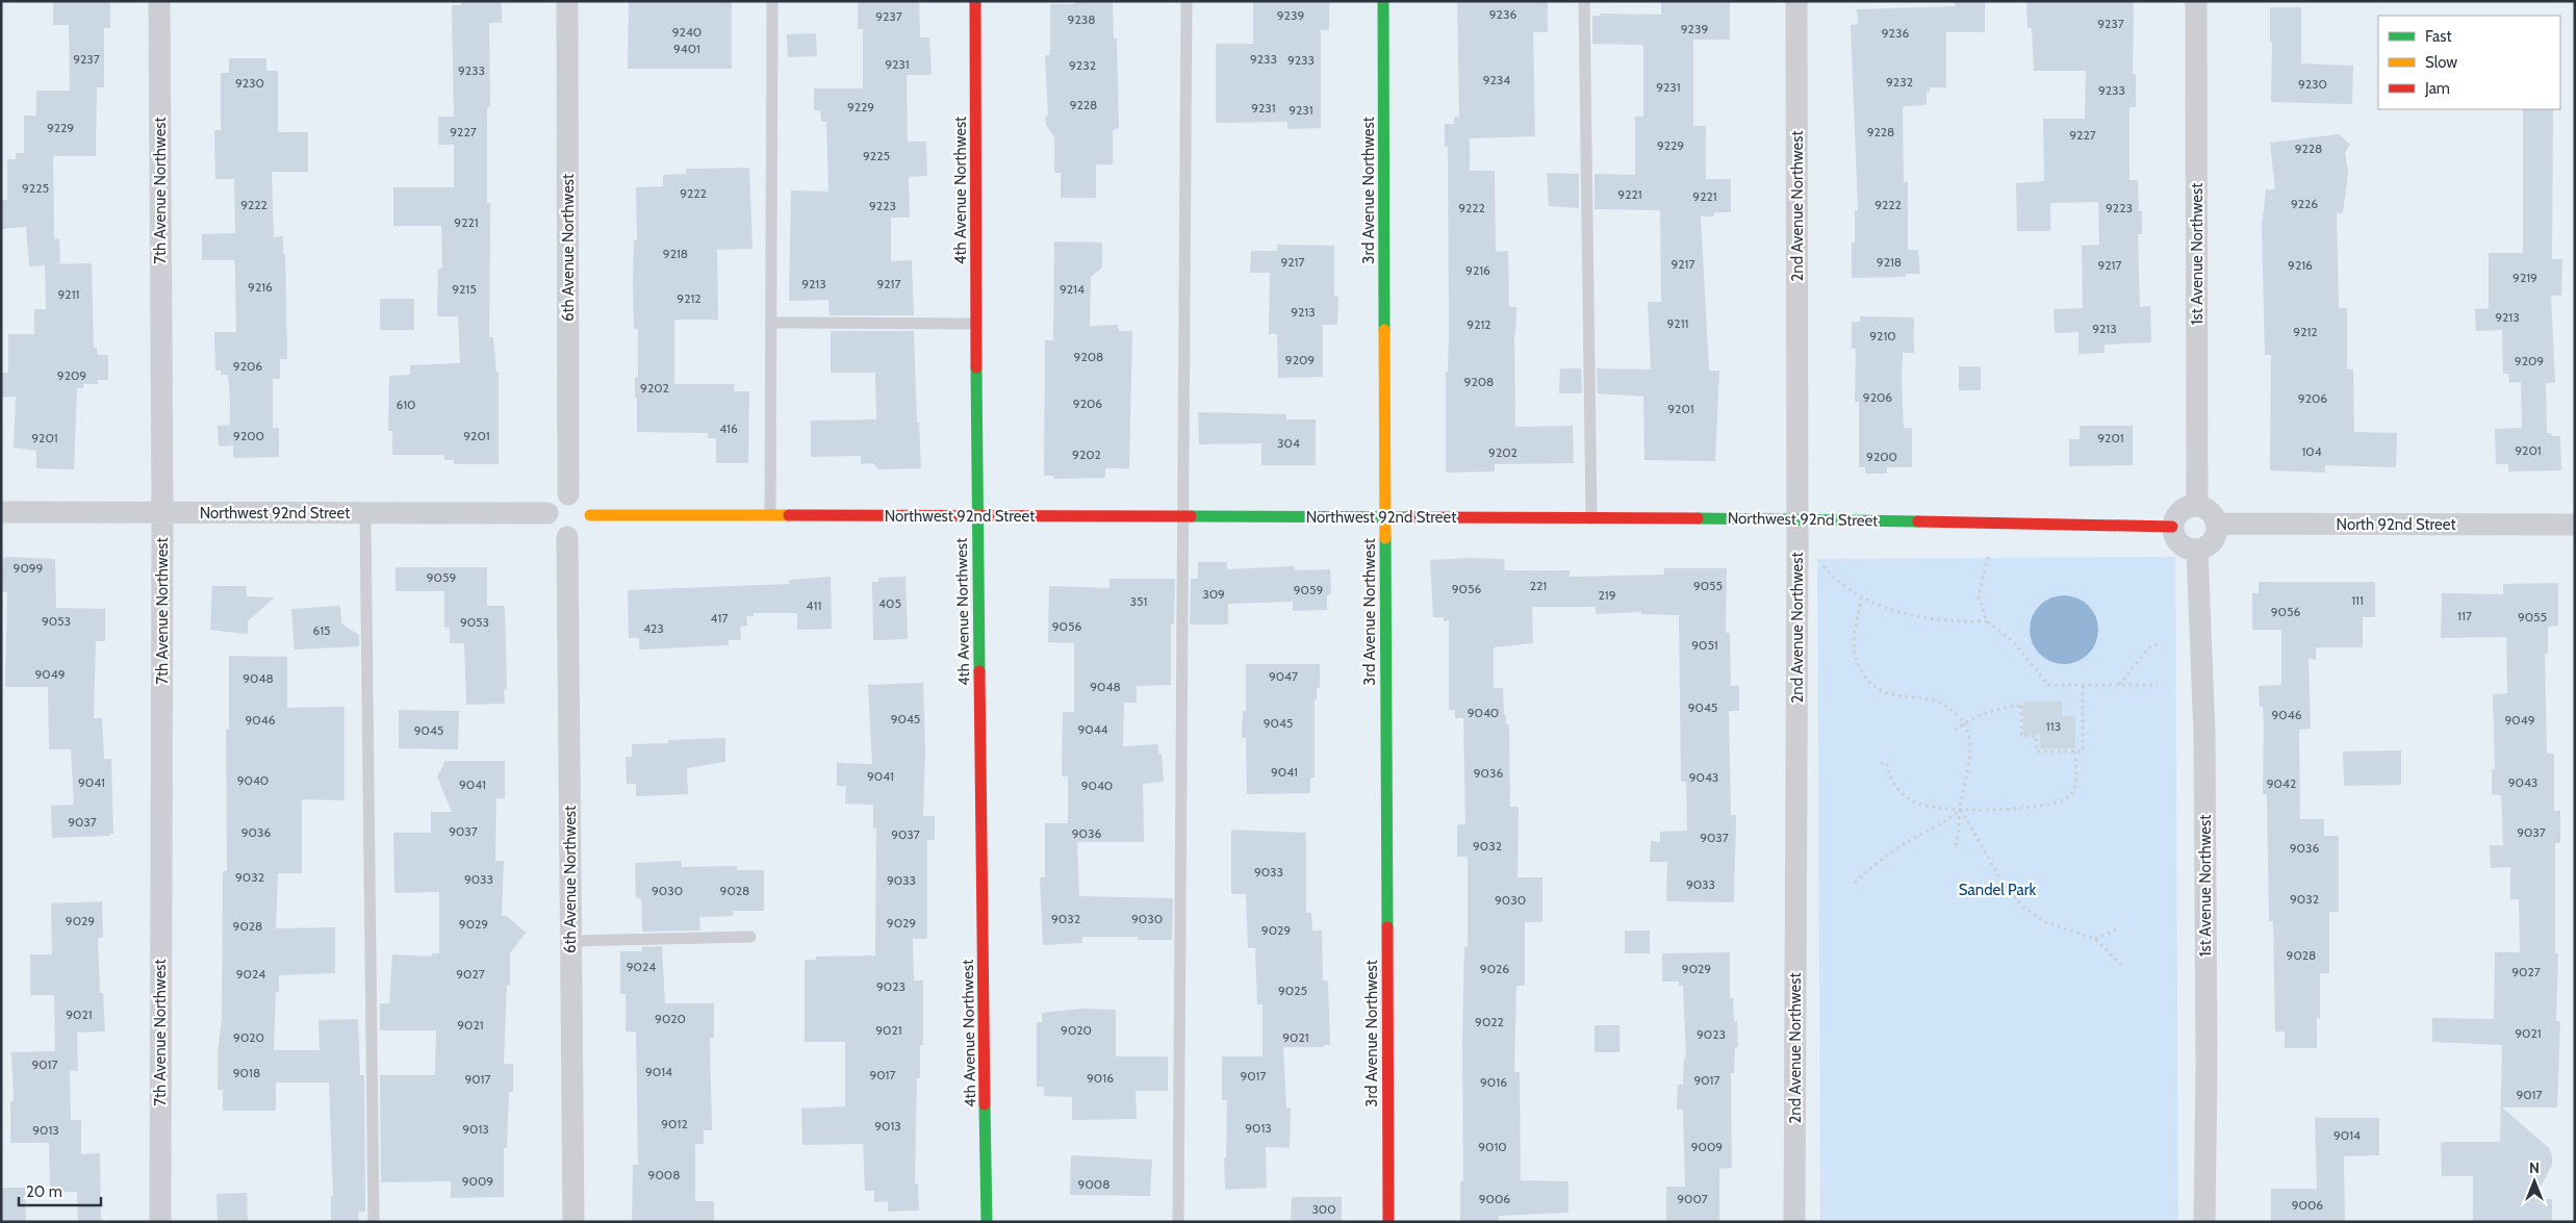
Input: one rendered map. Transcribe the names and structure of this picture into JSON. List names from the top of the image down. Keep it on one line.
{"streets":{"street":["7th Avenue Northwest","4th Avenue Northwest","3rd Avenue Northwest","2nd Avenue Northwest","6th Avenue Northwest","1st Avenue Northwest","Northwest 92nd Street","North 92nd Street"]},"crossings":[["7th Avenue Northwest","Northwest 92nd Street"],["4th Avenue Northwest","Northwest 92nd Street"],["3rd Avenue Northwest","Northwest 92nd Street"],["2nd Avenue Northwest","Northwest 92nd Street"],["6th Avenue Northwest","Northwest 92nd Street"],["1st Avenue Northwest","Northwest 92nd Street"],["1st Avenue Northwest","North 92nd Street"],["Northwest 92nd Street","North 92nd Street"]],"parks":["Sandel Park"],"house_numbers":["9236","9239","9237","9238","9237","9239","9240","9236","9401","9237","9233","9233","9231","9232","9233","9234","9232","9230","9230","9231","9233","9228","9229","9231","9231","9229","9227","9228","9227","9229","9228","9225","9225","9222","9221","9221","9226","9222","9222","9223","9222","9223","9221","9218","9217","9218","9217","9217","9216","9216","9219","9213","9217","9216","9215","9214","9211","9212","9213","9213","9211","9212","9213","9212","9210","9208","9209","9209","9206","9209","9208","9202","9206","9206","9206","610","9201","416","9200","9201","9201","9201","304","9201","104","9202","9202","9200","9099","9059","221","9055","9056","9059","309","219","111","351","405","411","9056","117","9055","417","9053","9053","9056","423","615","9051","9049","9047","9048","9048","9045","9040","9046","9045","9046","9049","9045","113","9044","9045","9041","9036","9041","9043","9040","9041","9043","9042","9041","9040","9037","9037","9036","9037","9036","9037","9037","9032","9036","9033","9032","9033","9033","9033","9030","9028","9032","9030","9032","9030","9029","9029","9029","9028","9029","9028","9024","9026","9029","9027","9024","9027","9023","9025","9021","9020","9022","9021","9021","9020","9021","9023","9020","9021","9017","9014","9018","9017","9017","9016","9017","9017","9016","9017","9012","9013","9013","9013","9013","9014","9010","9009","9008","9009","9008","9006","9007","9006","300"],"legend":["Fast","Slow","Jam"],"scale_bar":"20 m","north":"top"}
